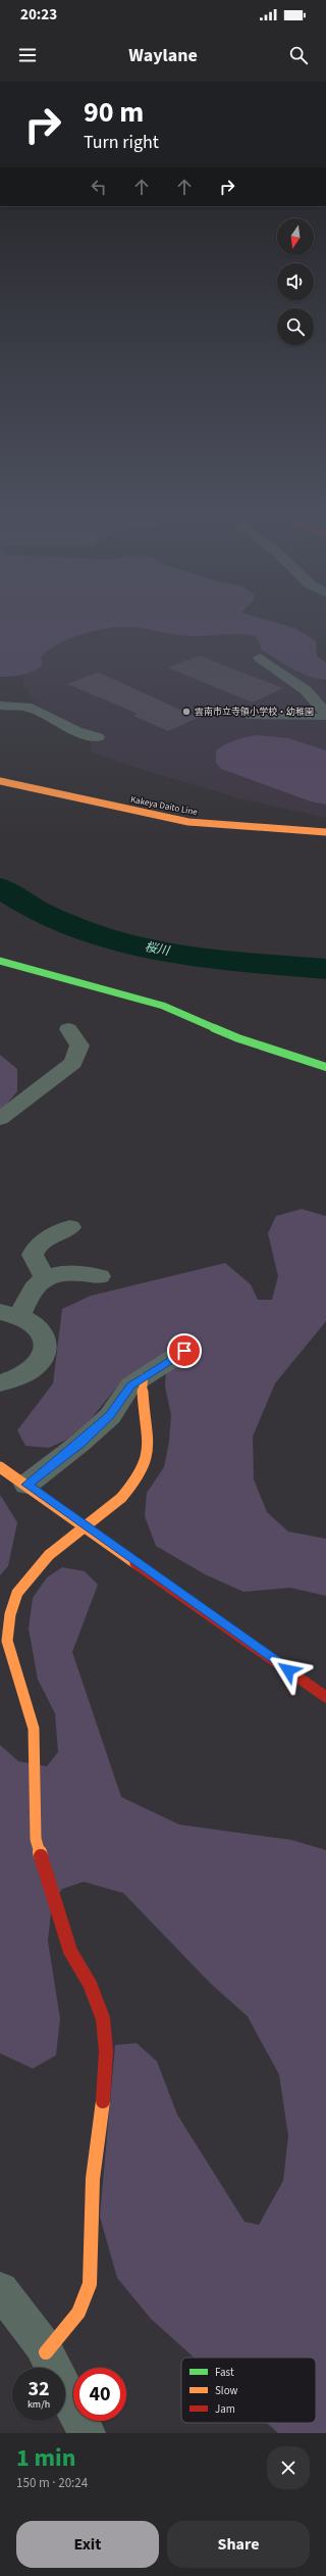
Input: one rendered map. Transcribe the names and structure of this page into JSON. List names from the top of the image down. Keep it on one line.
{"streets":{"street":["Kakeya Daito Line"]},"water":["桜川"],"places":["雲南市立寺領小学校・幼稚園"],"legend":["Fast","Slow","Jam"],"north":"bottom","page":{"status":"20:23","header":"Waylane","turn":["90 m","Turn right"],"speed":"32 km/h","limit":"40","heading":["1 min","150 m · 20:24"],"buttons":["Exit","Share"]}}
